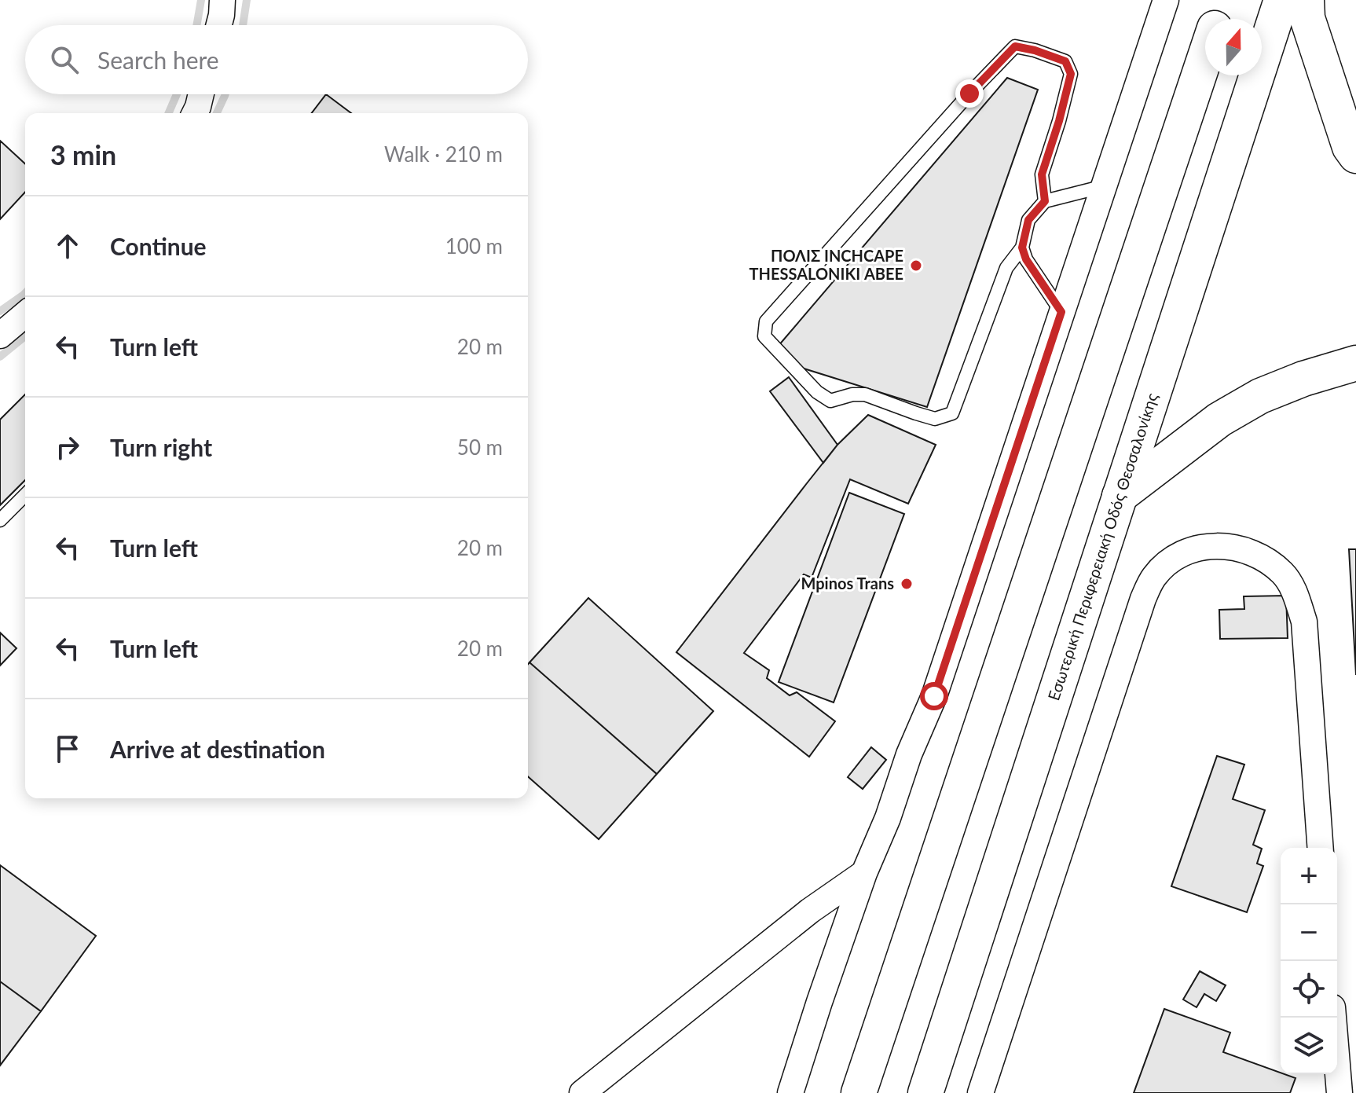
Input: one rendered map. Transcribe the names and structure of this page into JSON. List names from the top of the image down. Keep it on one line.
{"streets":{"main road":["Εσωτερική Περιφερειακή Οδός Θεσσαλονίκης"]},"places":["ΠΟΛΙΣ INCHCAPE THESSALONIKI ΑΒΕΕ","Mpinos Trans"],"north":"top","page":{"search":"Search here","heading":["3 min","Walk · 210 m"],"list":[["Continue","100 m"],["Turn left","20 m"],["Turn right","50 m"],["Turn left","20 m"],["Turn left","20 m"],"Arrive at destination"],"map_buttons":["+","−"]}}
